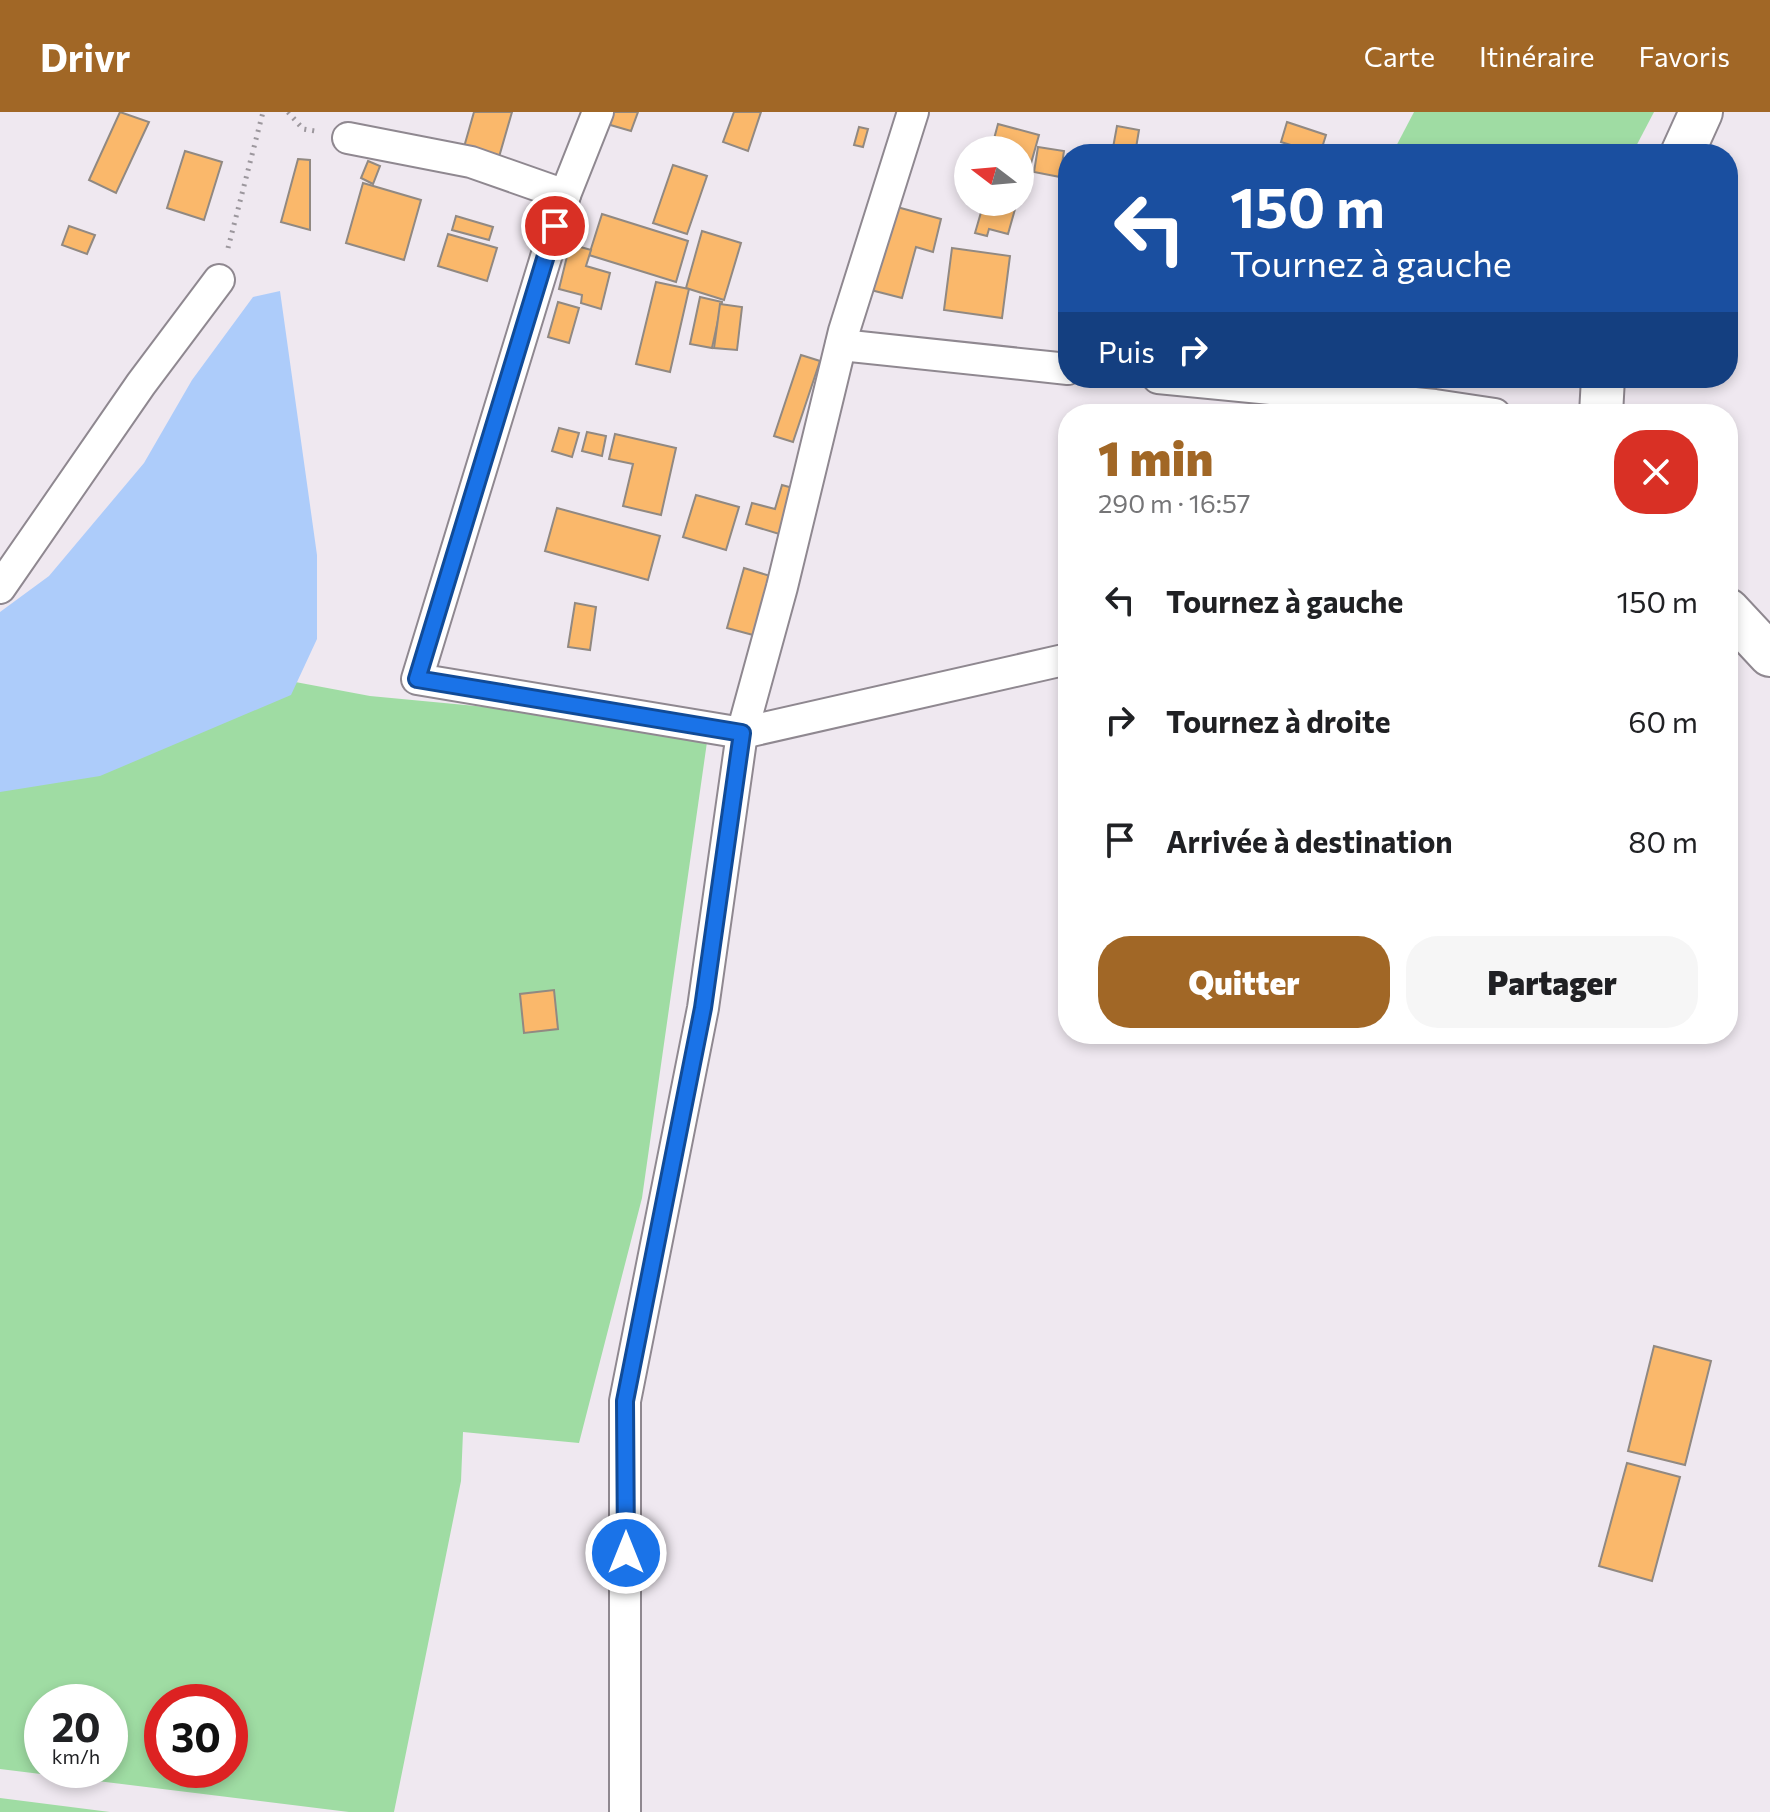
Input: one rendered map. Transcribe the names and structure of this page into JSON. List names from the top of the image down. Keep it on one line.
{"north":"left","page":{"header":"Drivr","nav":["Carte","Itinéraire","Favoris"],"turn":["150 m","Tournez à gauche"],"then":"Puis","heading":["1 min","290 m · 16:57"],"list":[{"name":"Tournez à gauche","value":"150 m"},{"name":"Tournez à droite","value":"60 m"},{"name":"Arrivée à destination","value":"80 m"}],"buttons":["Quitter","Partager"],"speed":"20 km/h","limit":"30"}}
